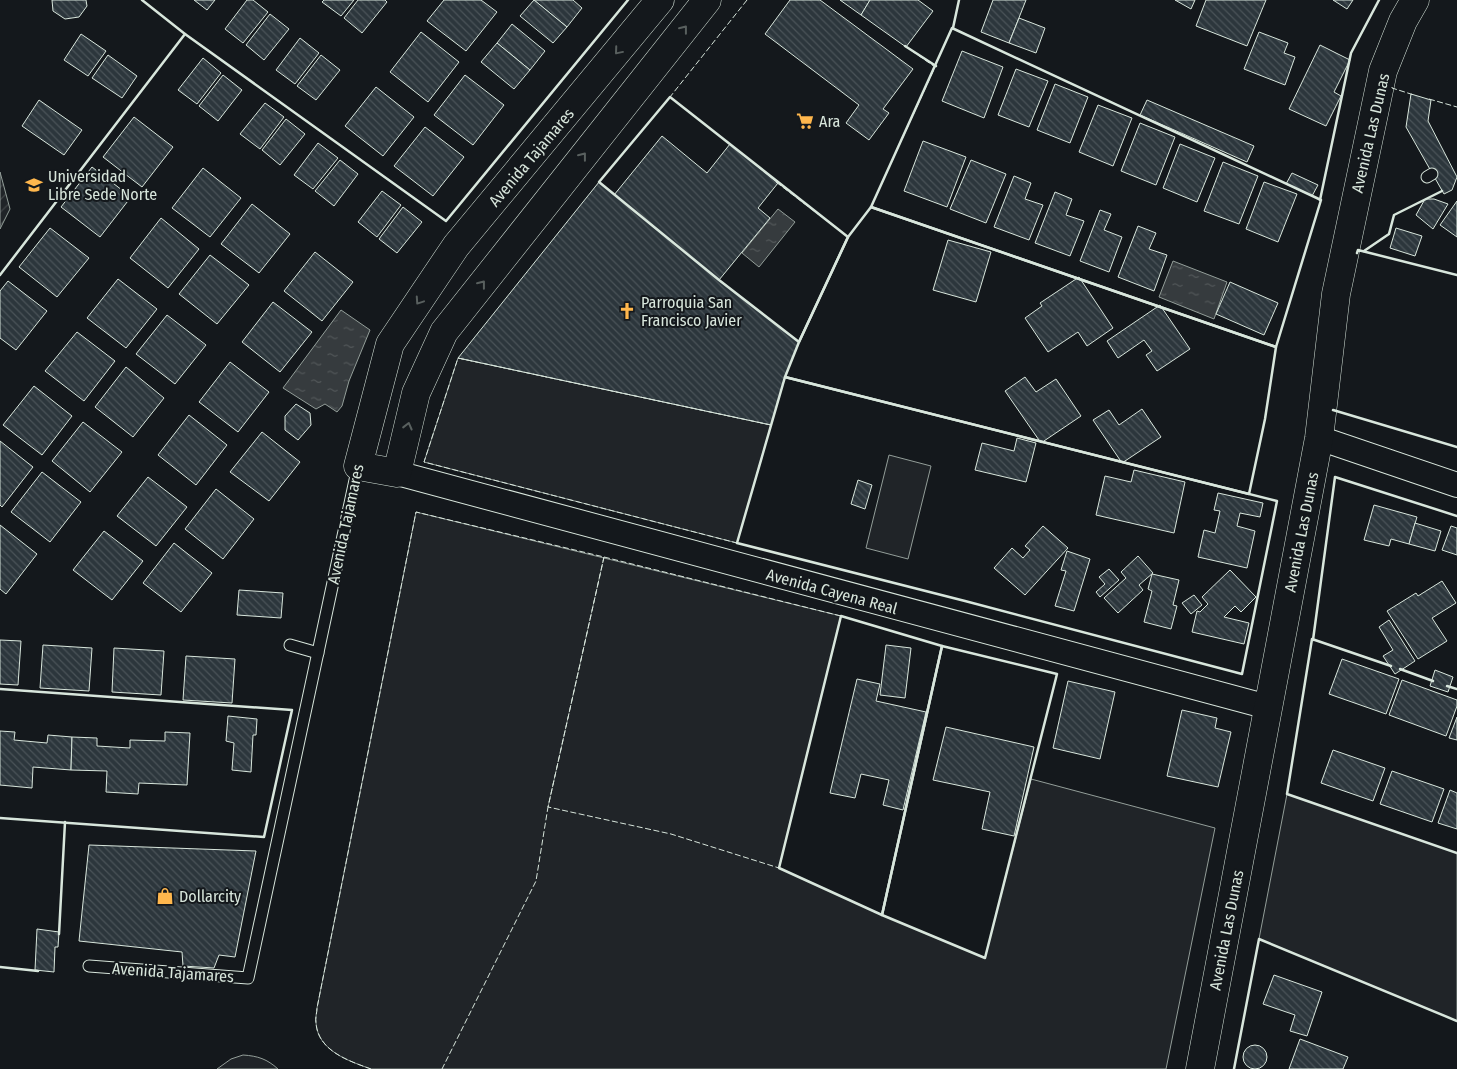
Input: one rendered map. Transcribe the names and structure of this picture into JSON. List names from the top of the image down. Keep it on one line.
{"streets":{"street":["Avenida Las Dunas","Avenida Tajamares","Avenida Cayena Real"]},"crossings":[["Avenida Las Dunas","Avenida Cayena Real"]],"places":{"supermarket":["Ara"],"school or university":["Universidad Libre Sede Norte"],"church":["Parroquia San Francisco Javier"],"shop":["Dollarcity"]}}
